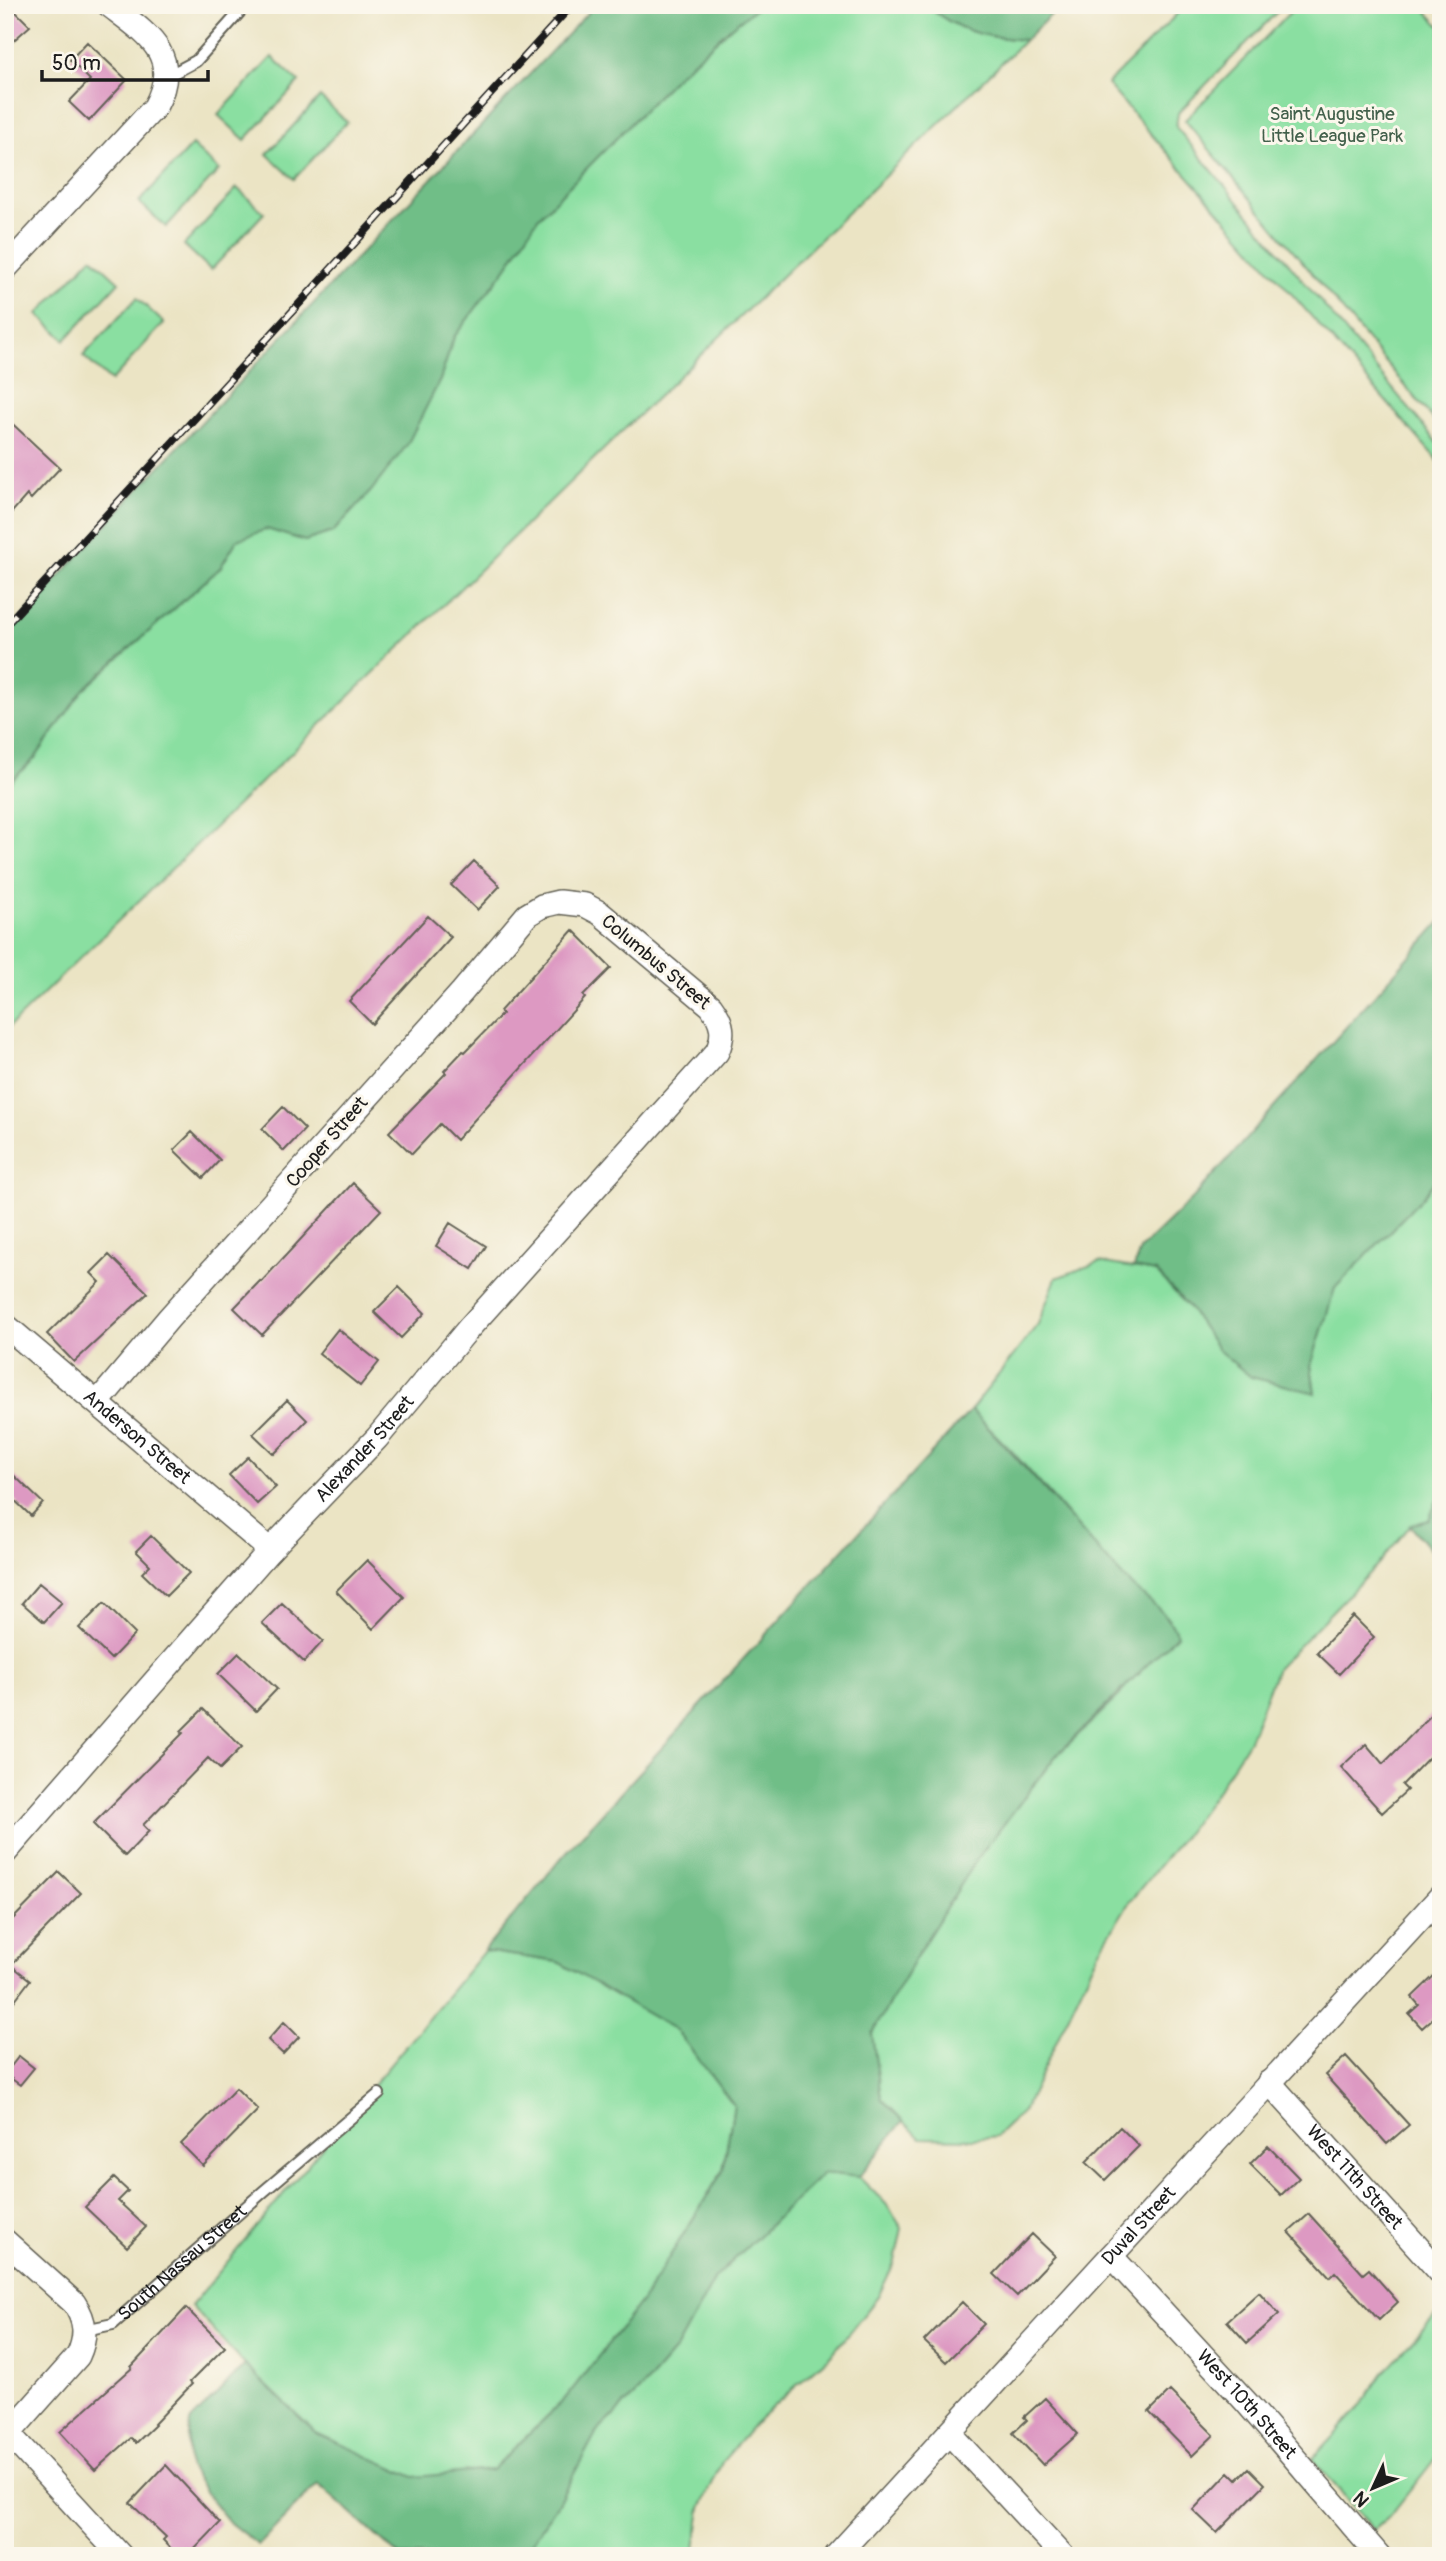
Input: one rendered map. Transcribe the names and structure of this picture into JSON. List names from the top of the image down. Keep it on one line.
{"streets":{"street":["Columbus Street","Cooper Street","Anderson Street","Alexander Street","West 11th Street","Duval Street","West 10th Street"],"lane":["South Nassau Street"]},"crossings":[["Columbus Street","Cooper Street"],["Columbus Street","Alexander Street"],["Cooper Street","Anderson Street"],["Anderson Street","Alexander Street"],["West 11th Street","Duval Street"],["Duval Street","West 10th Street"]],"parks":["Saint Augustine Little League Park"],"scale_bar":"50 m","north":"bottom left"}
